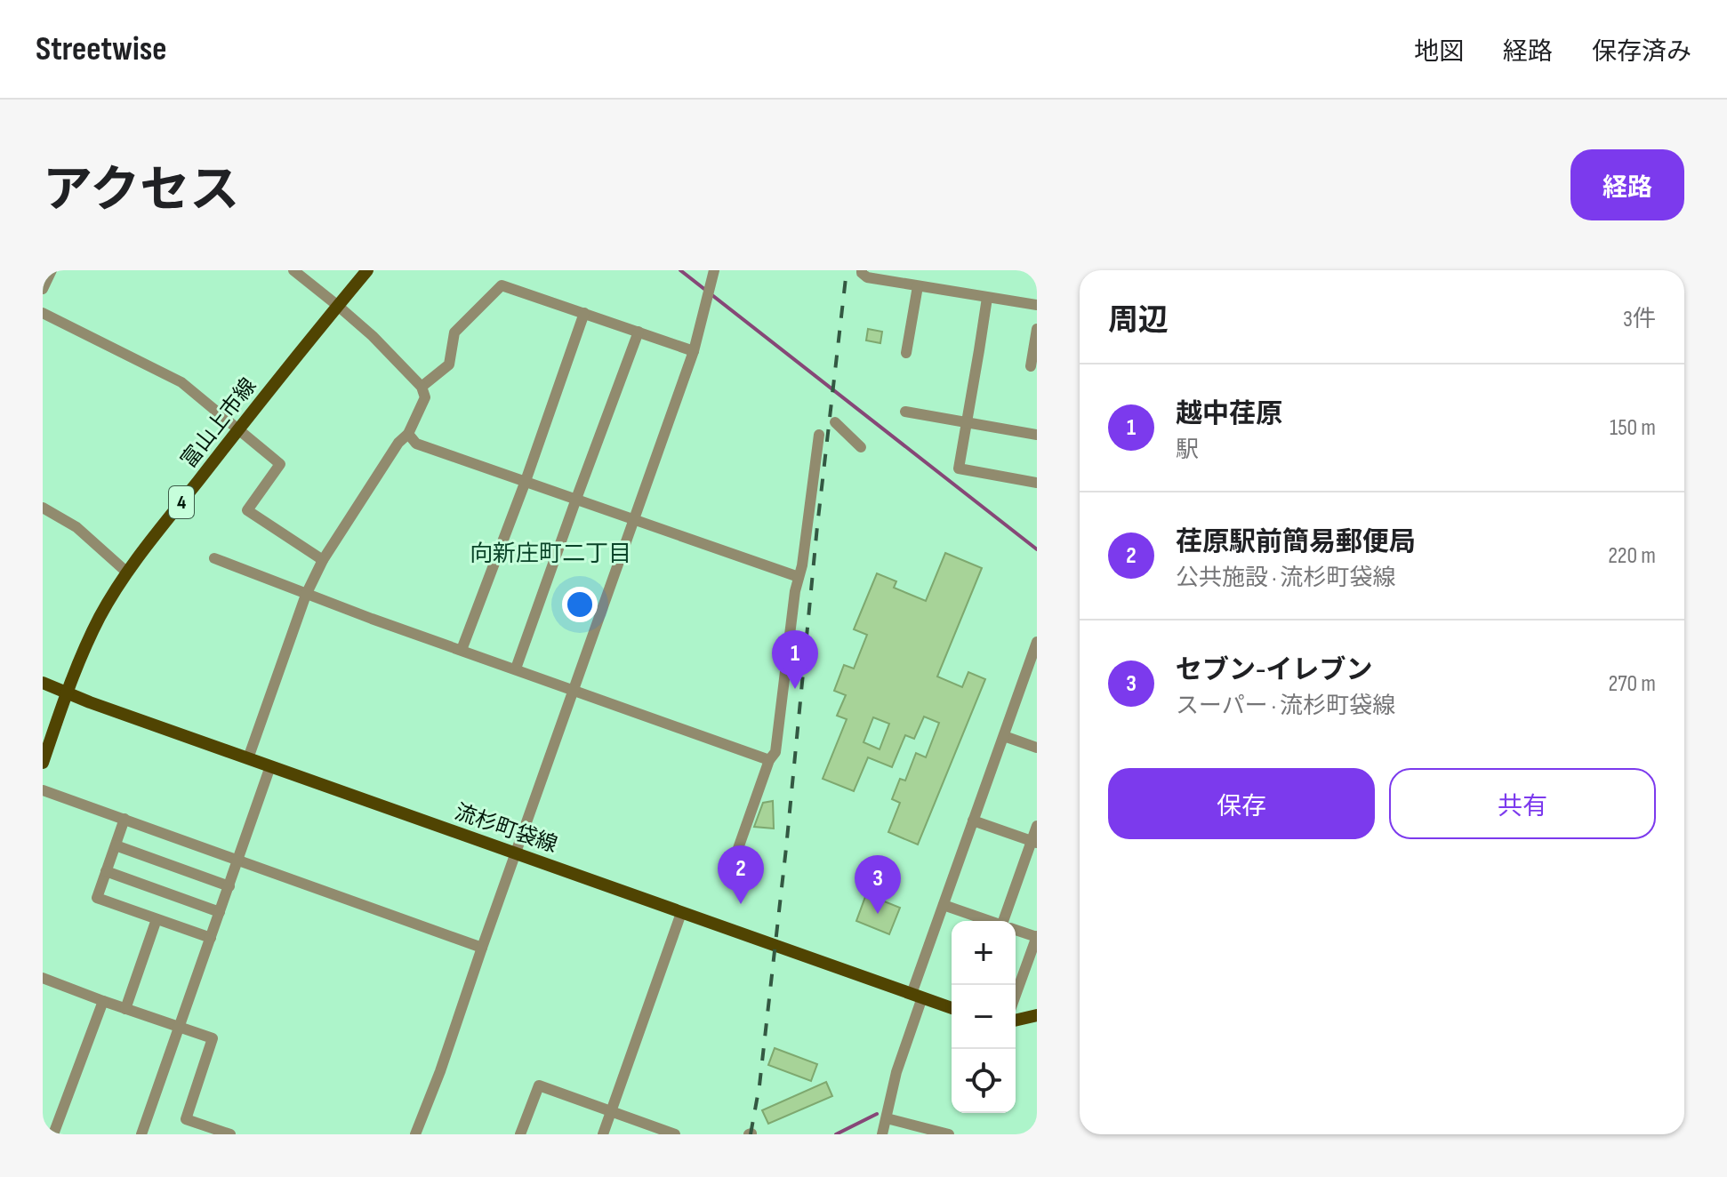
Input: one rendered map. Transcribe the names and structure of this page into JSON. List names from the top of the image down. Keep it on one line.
{"streets":{"main road":["富山上市線","4","流杉町袋線"]},"crossings":[["富山上市線","流杉町袋線"]],"districts":["向新庄町二丁目"],"page":{"header":"Streetwise","nav":["地図","経路","保存済み"],"title":"アクセス","buttons":["経路",["保存","共有"]],"heading":["周辺","3件"],"list":[{"mark":"1","name":"越中荏原","note":"駅","value":"150 m"},{"mark":"2","name":"荏原駅前簡易郵便局","note":"公共施設 · 流杉町袋線","value":"220 m"},{"mark":"3","name":"セブン-イレブン","note":"スーパー · 流杉町袋線","value":"270 m"}],"pins":["1","2","3"],"map_buttons":["+","−"]}}
